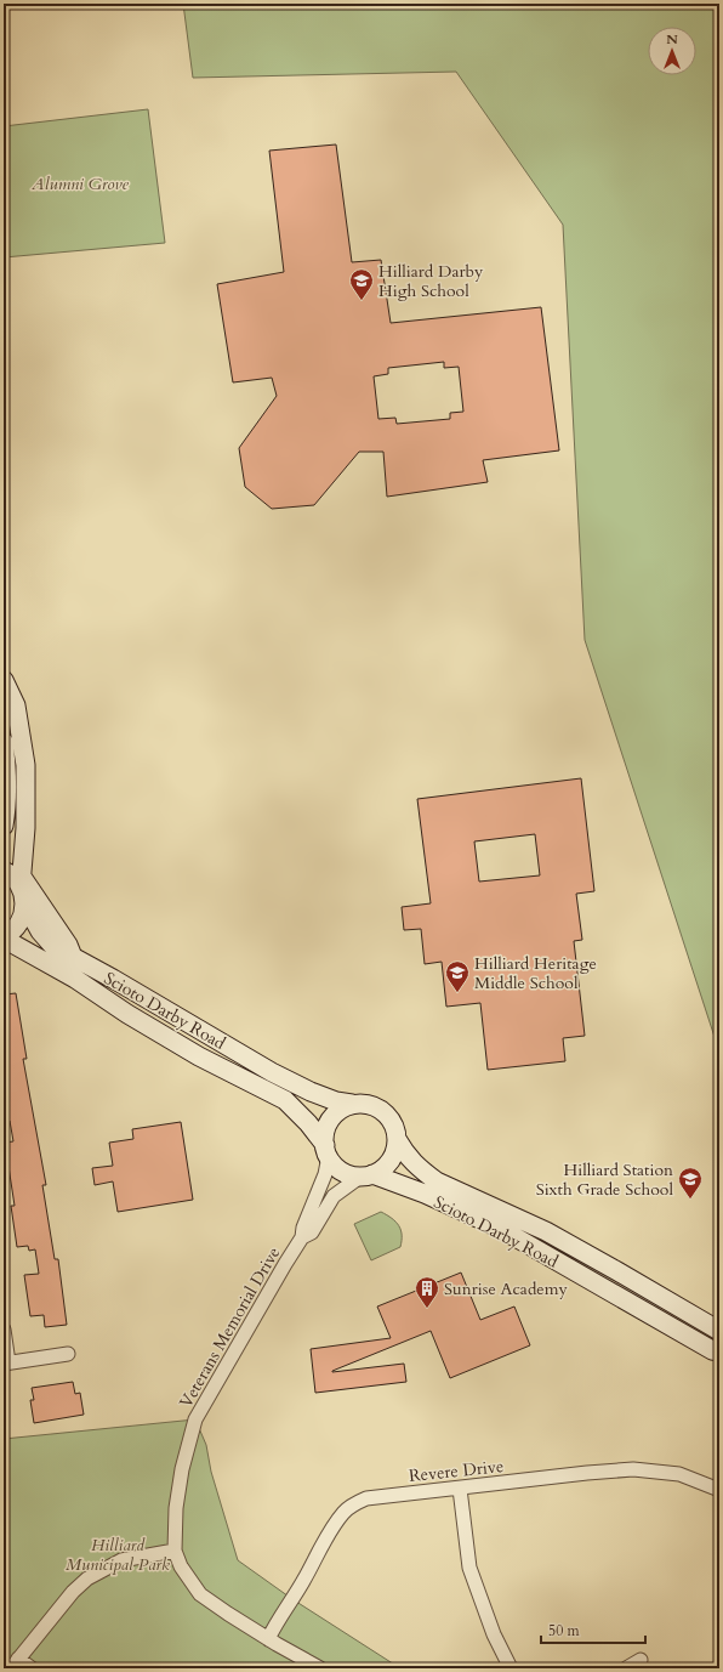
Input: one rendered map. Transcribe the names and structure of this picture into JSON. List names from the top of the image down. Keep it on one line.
{"streets":{"main road":["Scioto Darby Road"],"street":["Veterans Memorial Drive","Revere Drive"]},"crossings":[["Scioto Darby Road","Veterans Memorial Drive"],["Veterans Memorial Drive","Revere Drive"]],"parks":["Alumni Grove","Hilliard Municipal Park"],"places":{"school or university":["Hilliard Darby High School","Hilliard Heritage Middle School","Hilliard Station Sixth Grade School"],"building":["Sunrise Academy"]},"scale_bar":"50 m","north":"top"}
